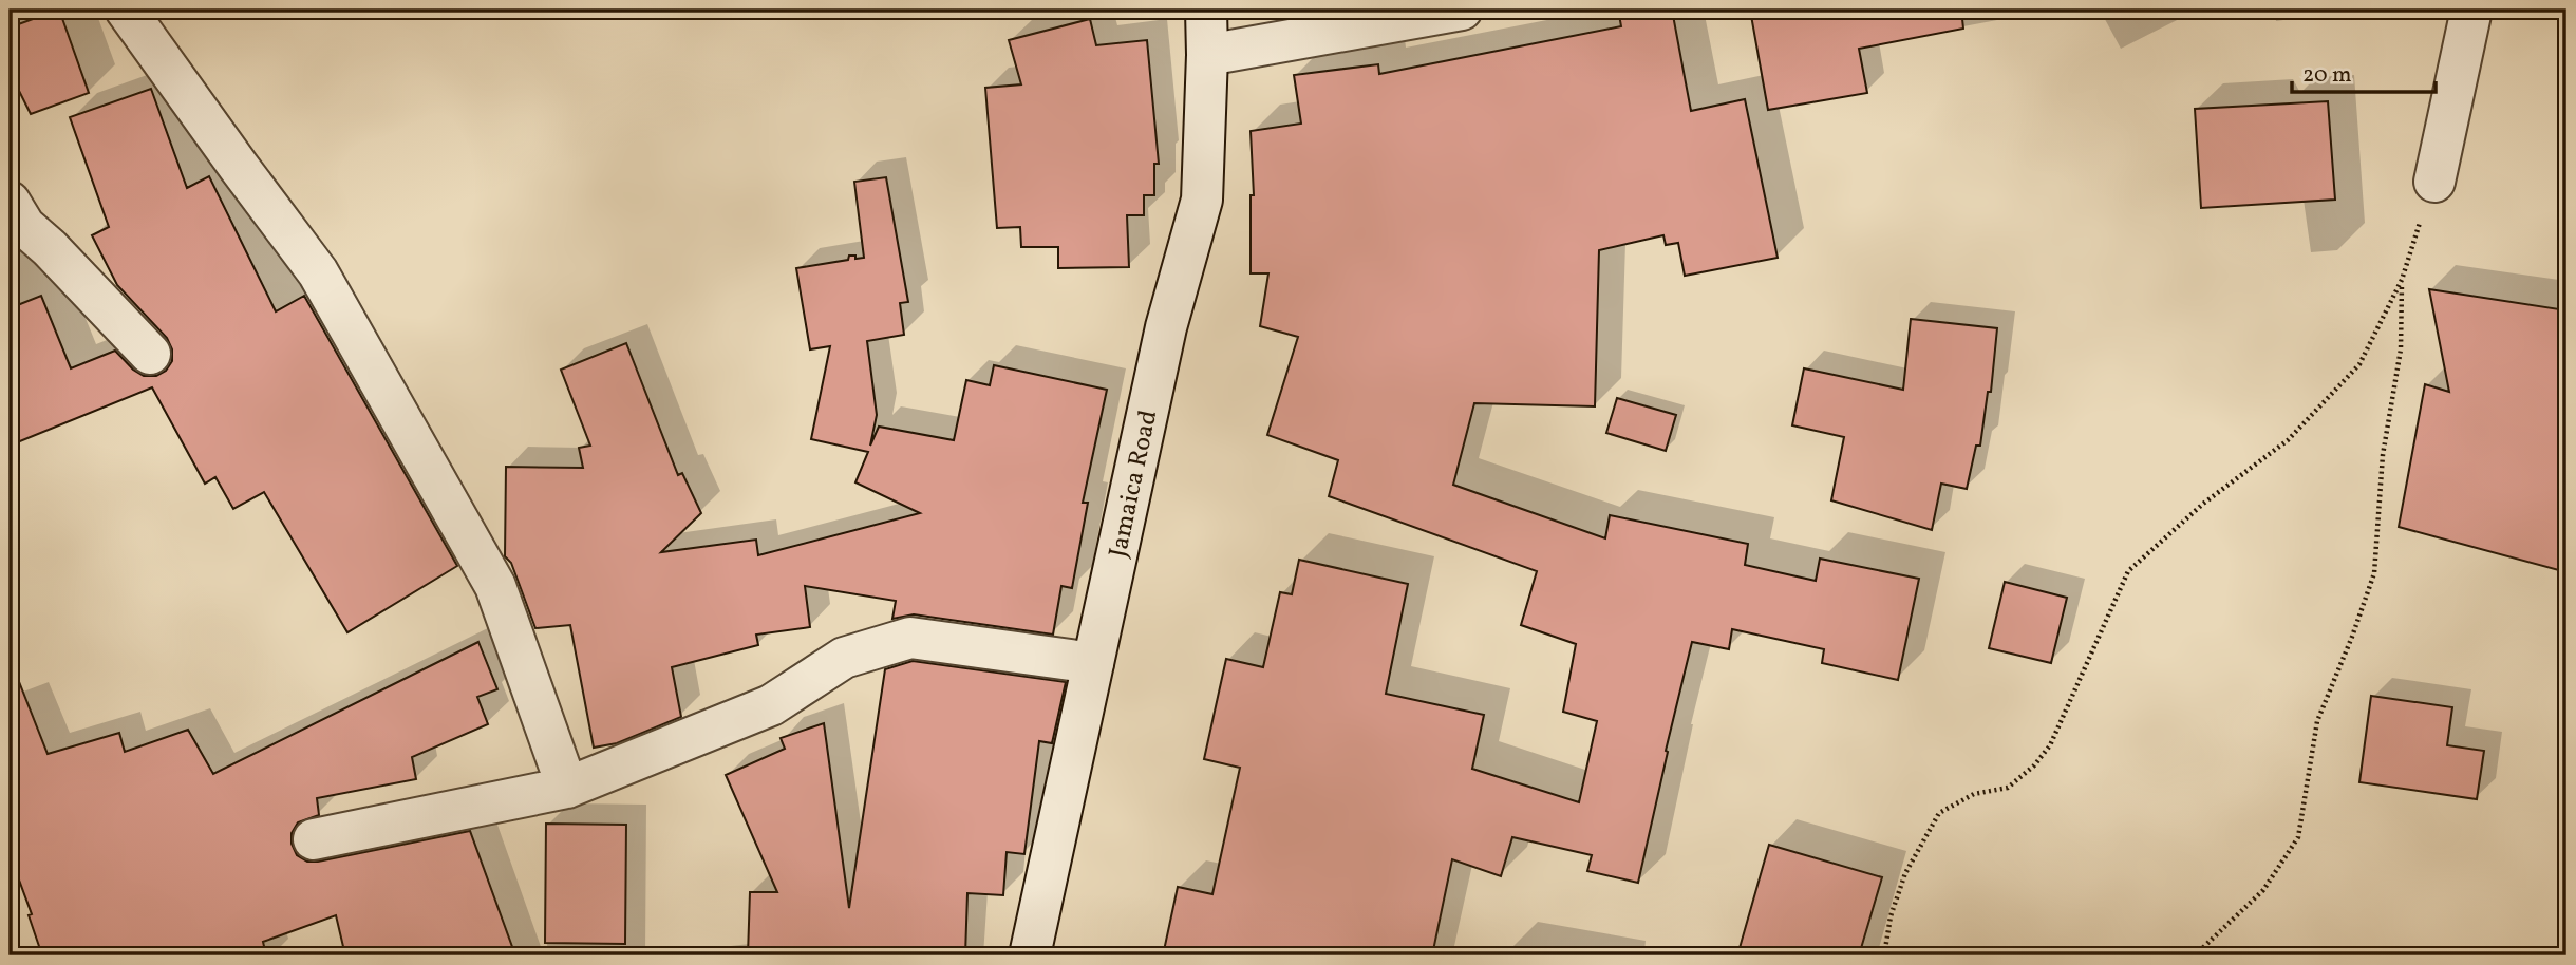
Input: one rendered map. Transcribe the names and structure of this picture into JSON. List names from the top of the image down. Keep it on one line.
{"streets":{"street":["Jamaica Road"]},"scale_bar":"20 m"}
